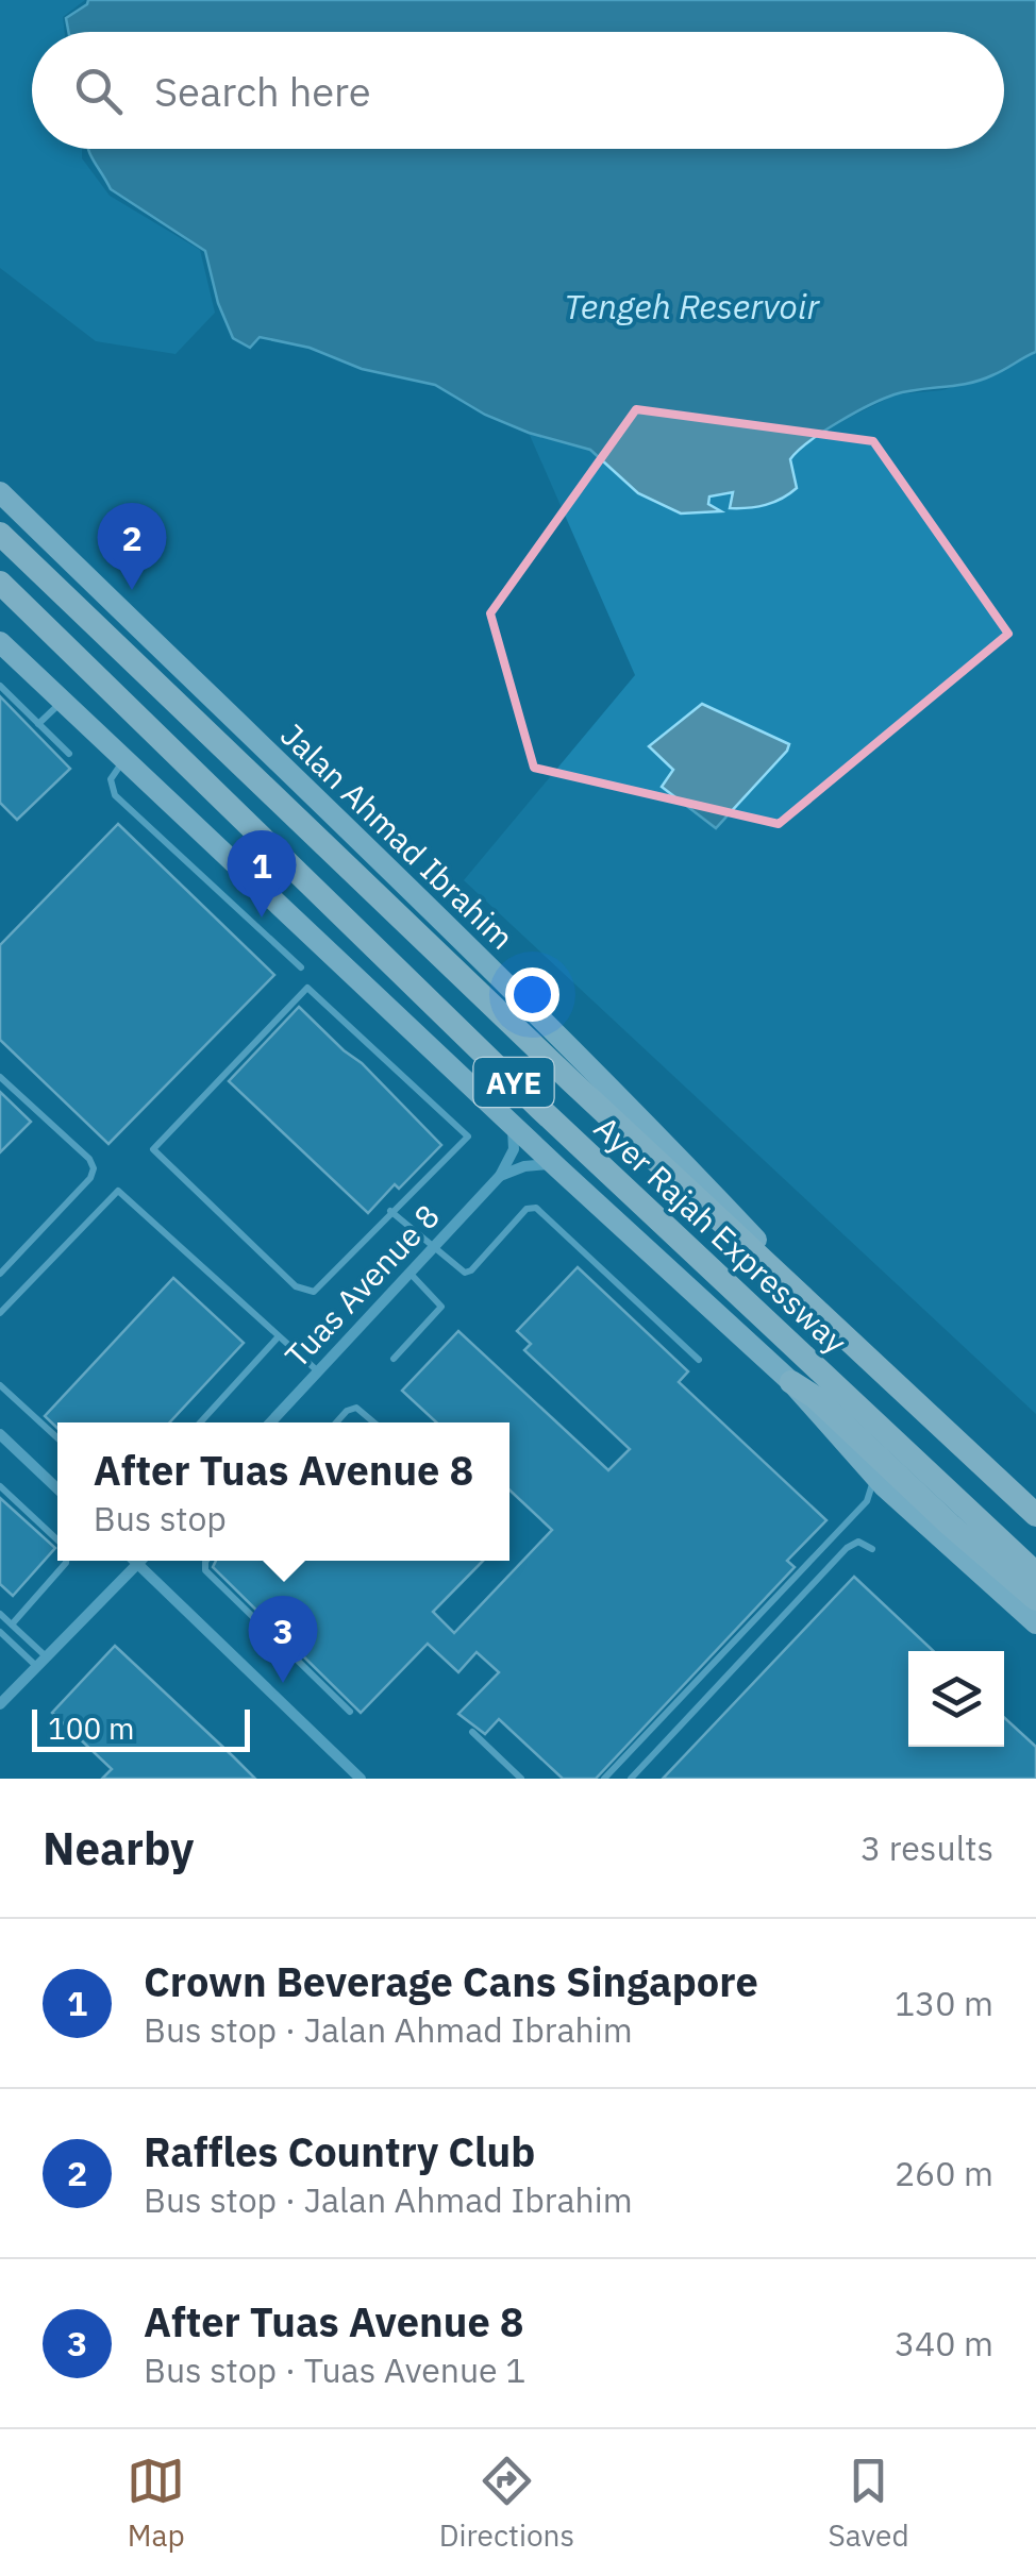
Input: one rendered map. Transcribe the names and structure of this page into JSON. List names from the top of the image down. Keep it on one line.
{"streets":{"highway":["AYE","Ayer Rajah Expressway"],"main road":["Jalan Ahmad Ibrahim"],"street":["Tuas Avenue 8"]},"crossings":[["Jalan Ahmad Ibrahim","Ayer Rajah Expressway"]],"water":["Tengeh Reservoir"],"scale_bar":"100 m","page":{"search":"Search here","pins":["2","1","3"],"popup":["After Tuas Avenue 8","Bus stop"],"scale":"100 m","heading":["Nearby","3 results"],"list":[{"mark":"1","name":"Crown Beverage Cans Singapore","note":"Bus stop · Jalan Ahmad Ibrahim","value":"130 m"},{"mark":"2","name":"Raffles Country Club","note":"Bus stop · Jalan Ahmad Ibrahim","value":"260 m"},{"mark":"3","name":"After Tuas Avenue 8","note":"Bus stop · Tuas Avenue 1","value":"340 m"}],"nav":["Map","Directions","Saved"]}}
